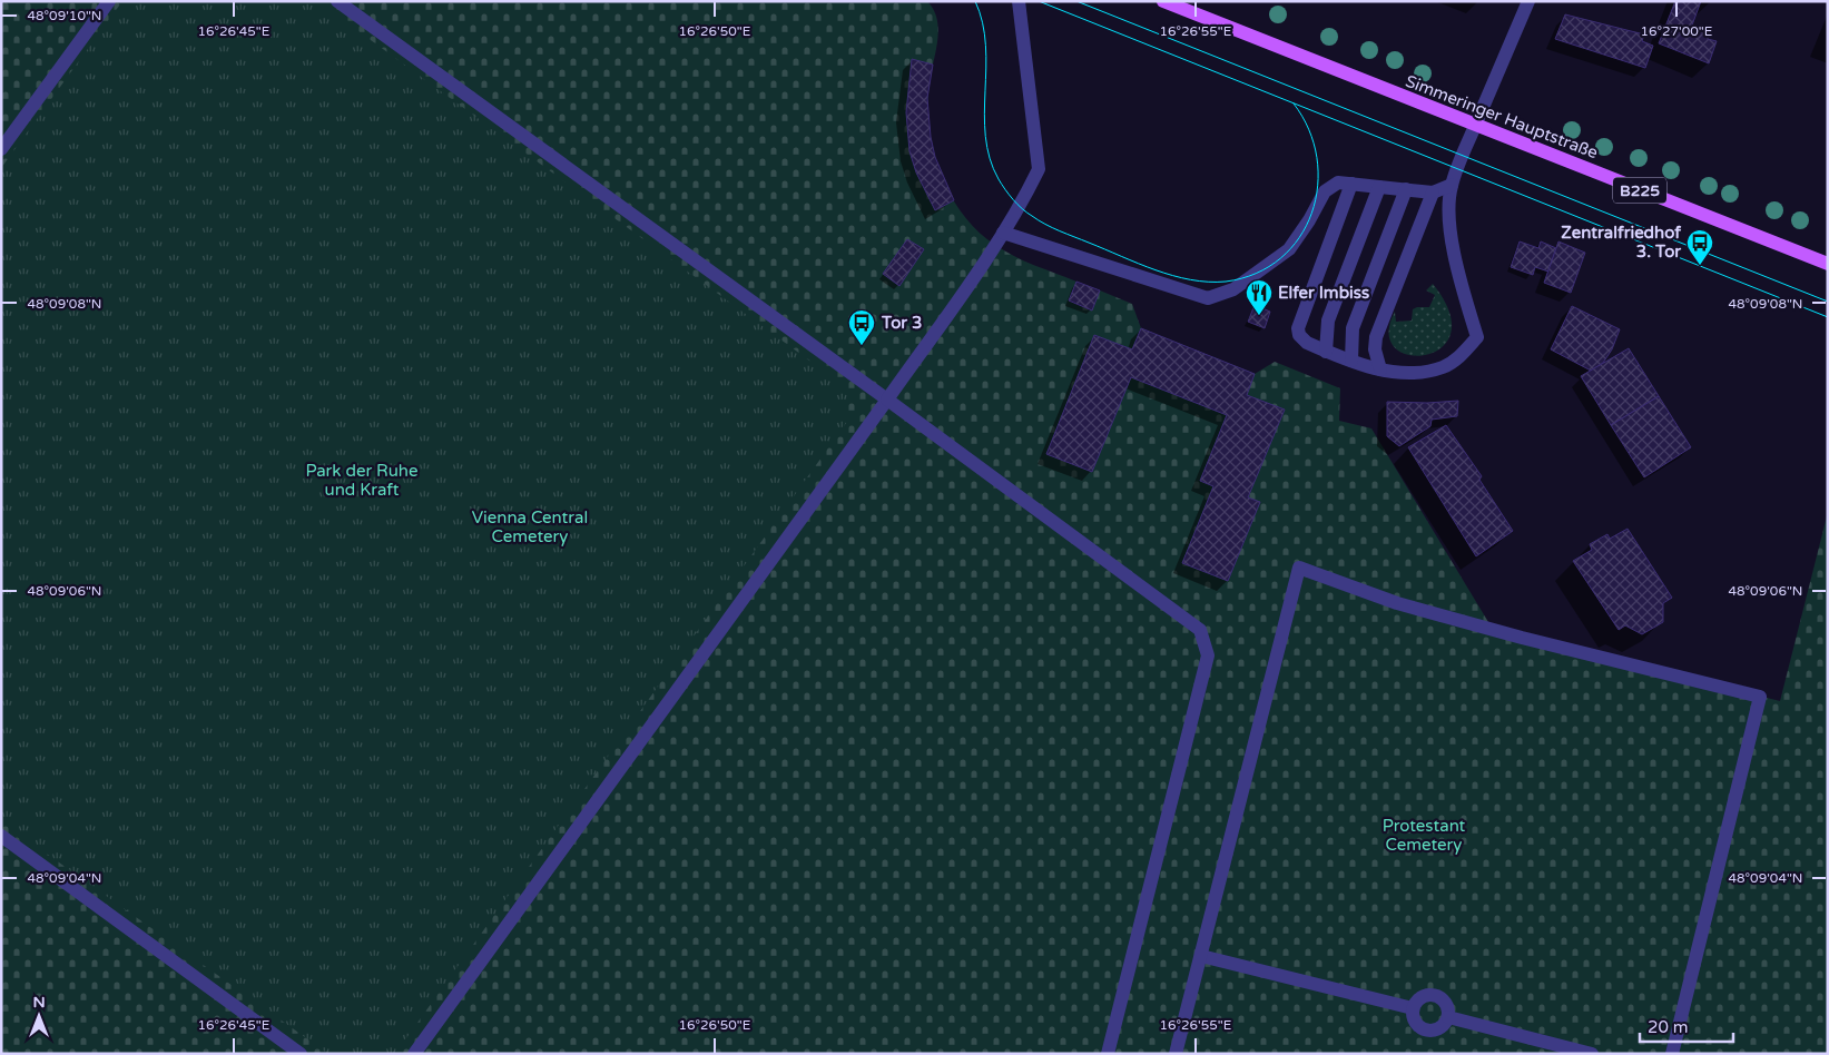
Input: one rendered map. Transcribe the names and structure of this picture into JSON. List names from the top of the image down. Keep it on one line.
{"streets":{"main road":["Simmeringer Hauptstraße","B225"]},"parks":["Park der Ruhe und Kraft","Vienna Central Cemetery","Protestant Cemetery"],"places":{"bus stop":["Zentralfriedhof 3. Tor","Tor 3"],"restaurant":["Elfer Imbiss"]},"scale_bar":"20 m","north":"top","coordinates":["48°09'10\"N","16°26'45\"E","16°26'50\"E","16°26'55\"E","16°27'00\"E","48°09'08\"N","48°09'06\"N","48°09'04\"N"]}
